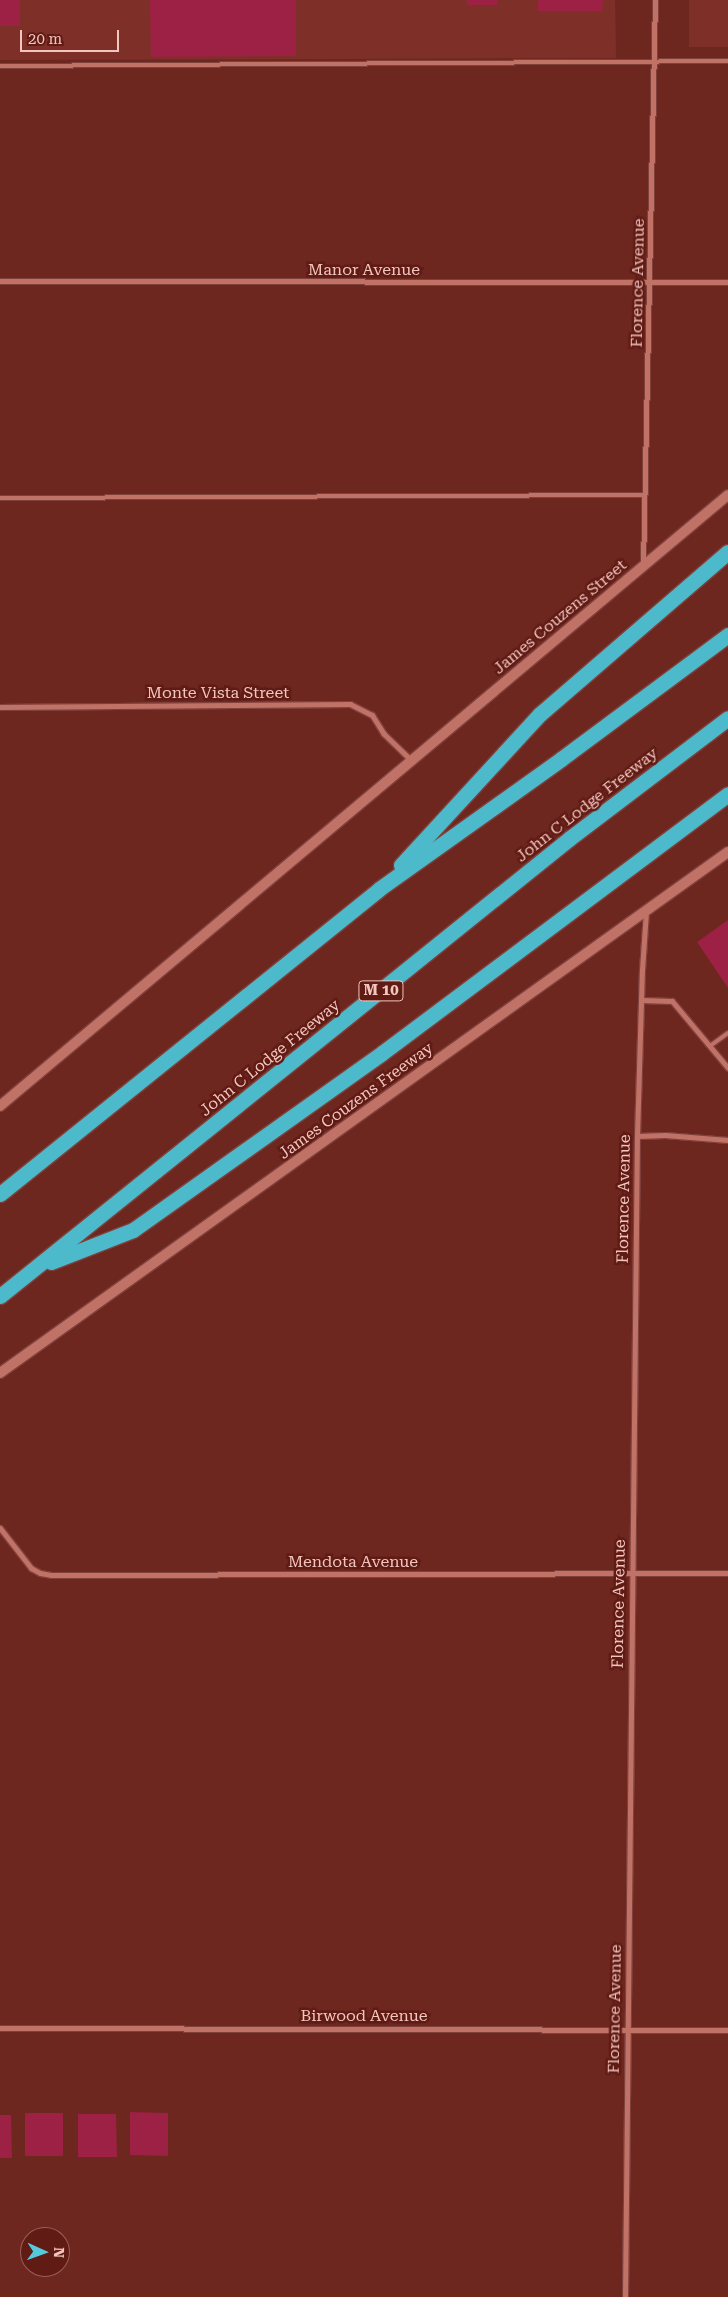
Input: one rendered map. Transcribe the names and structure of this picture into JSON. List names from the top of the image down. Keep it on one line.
{"streets":{"highway":["John C Lodge Freeway","M 10"],"main road":["James Couzens Street","James Couzens Freeway"],"street":["Manor Avenue","Florence Avenue","Monte Vista Street","Mendota Avenue","Birwood Avenue"]},"crossings":[["Manor Avenue","Florence Avenue"],["Florence Avenue","James Couzens Street"],["Florence Avenue","James Couzens Freeway"],["Florence Avenue","Mendota Avenue"],["Florence Avenue","Birwood Avenue"],["James Couzens Street","Monte Vista Street"]],"scale_bar":"20 m","north":"right"}
